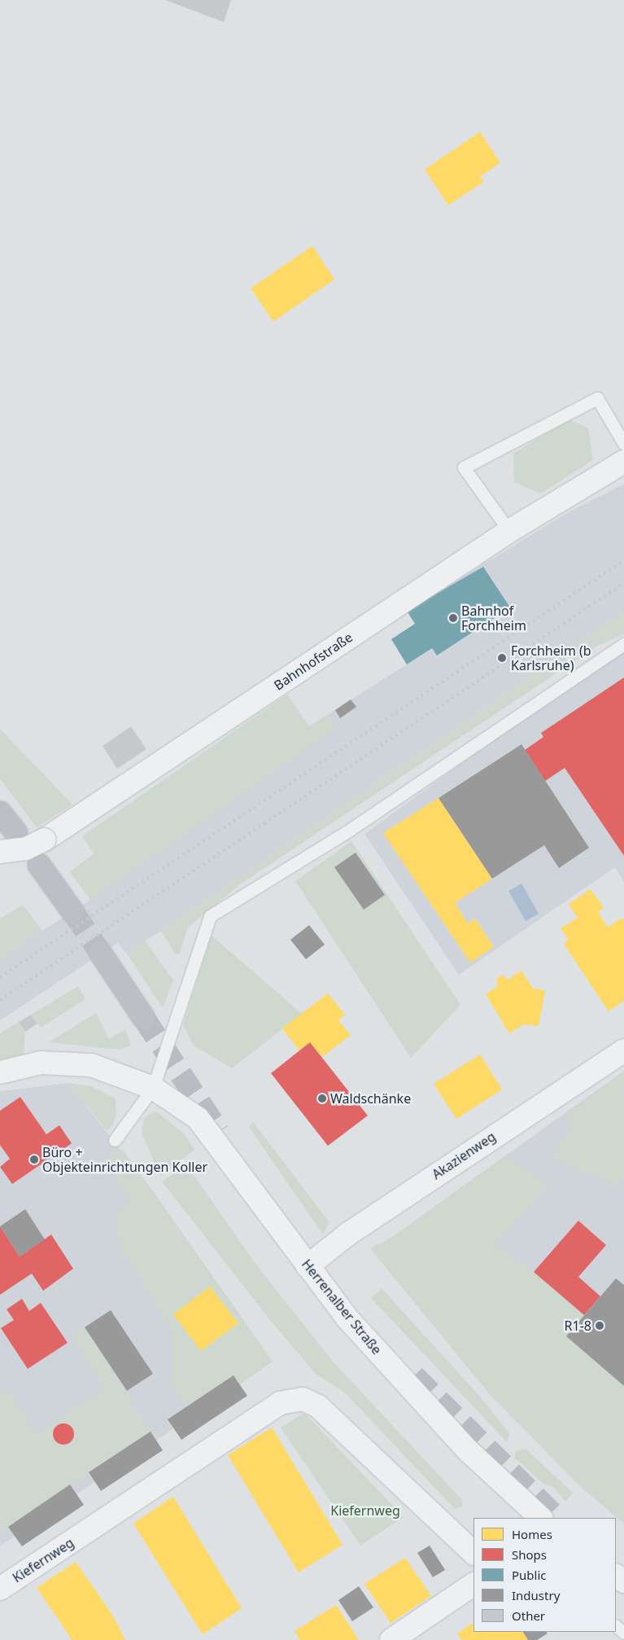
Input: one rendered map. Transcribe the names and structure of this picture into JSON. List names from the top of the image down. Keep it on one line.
{"streets":{"street":["Bahnhofstraße","Akazienweg","Herrenalber Straße","Kiefernweg"]},"crossings":[["Akazienweg","Herrenalber Straße"]],"parks":["Kiefernweg"],"places":["Bahnhof Forchheim","Forchheim (b Karlsruhe)","Waldschänke","Büro + Objekteinrichtungen Koller","R1-8"],"legend":["Homes","Shops","Public","Industry","Other"]}
